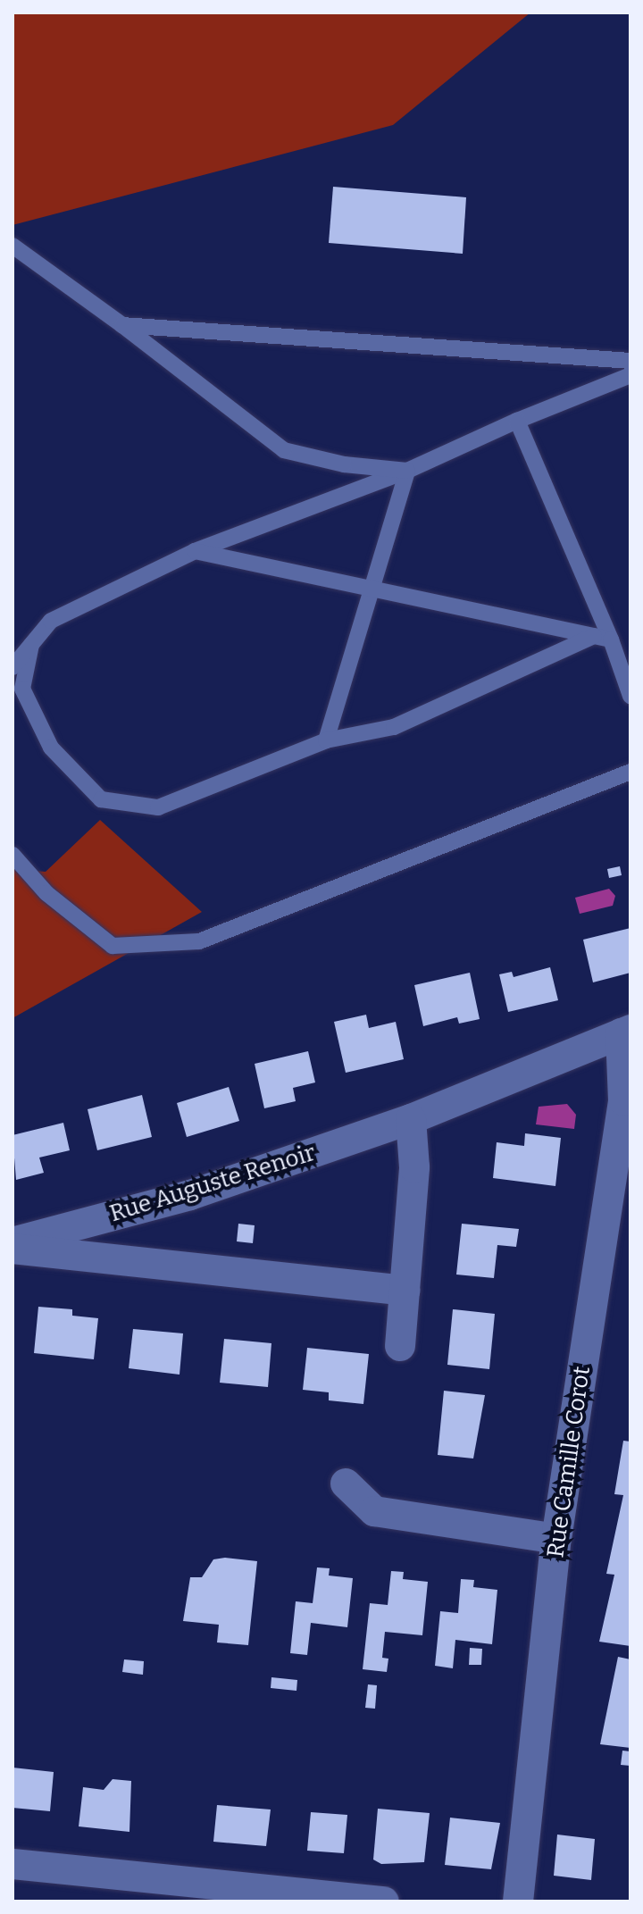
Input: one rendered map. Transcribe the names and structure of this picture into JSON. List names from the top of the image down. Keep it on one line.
{"streets":{"street":["Rue Auguste Renoir","Rue Camille Corot"]},"crossings":[["Rue Auguste Renoir","Rue Camille Corot"]]}
